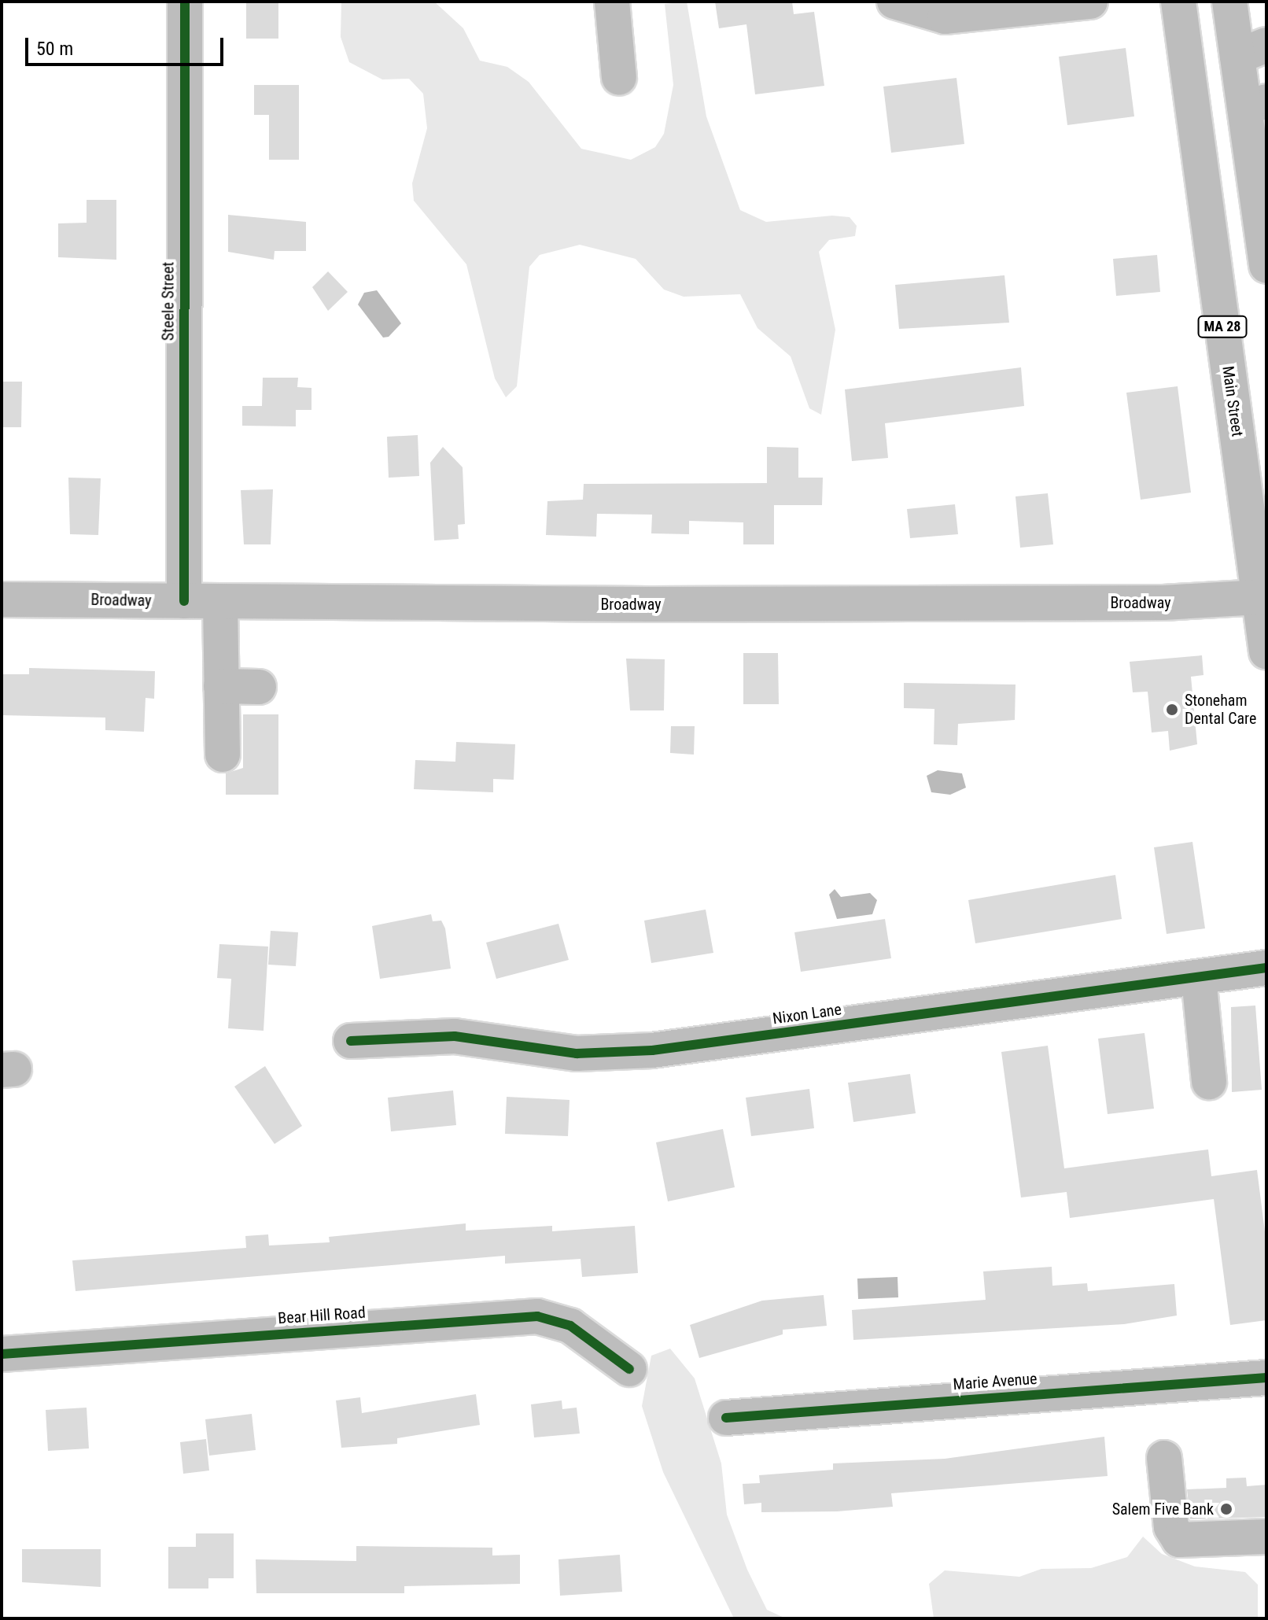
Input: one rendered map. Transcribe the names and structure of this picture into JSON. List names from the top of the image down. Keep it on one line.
{"streets":{"street":["Steele Street","MA 28","Main Street","Broadway","Nixon Lane","Bear Hill Road","Marie Avenue"]},"crossings":[["Steele Street","Broadway"],["Main Street","Broadway"]],"places":["Stoneham Dental Care","Salem Five Bank"],"scale_bar":"50 m"}
